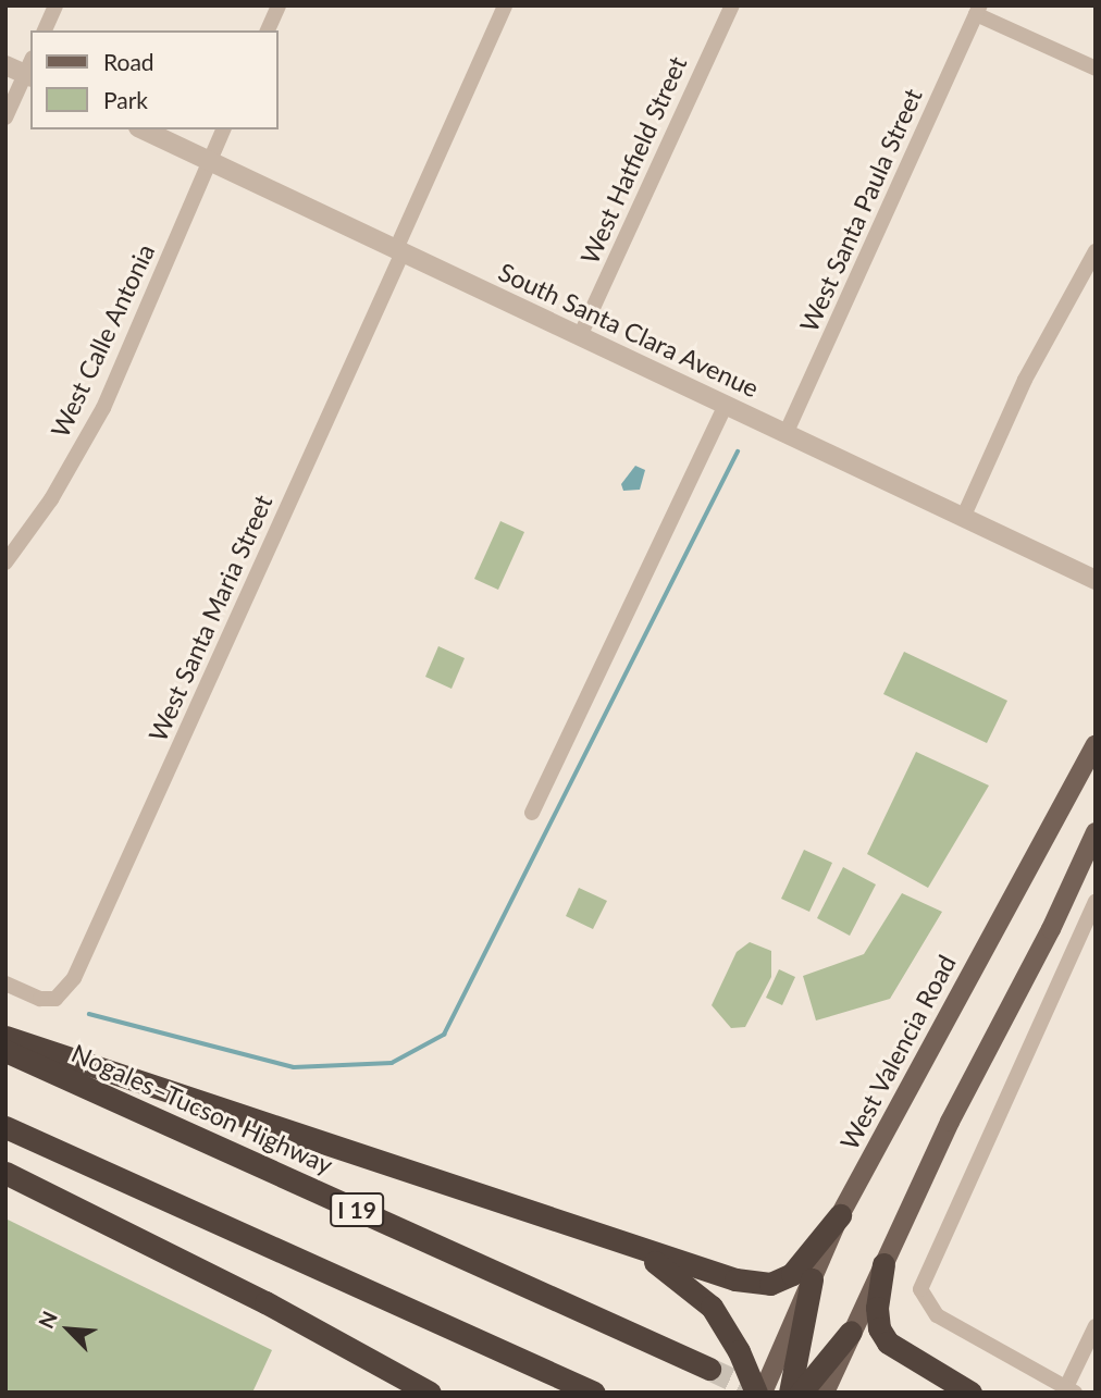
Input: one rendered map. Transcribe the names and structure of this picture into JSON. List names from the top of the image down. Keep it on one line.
{"streets":{"highway":["Nogales–Tucson Highway","I 19"],"main road":["West Valencia Road"],"street":["West Hatfield Street","West Santa Paula Street","South Santa Clara Avenue","West Calle Antonia","West Santa Maria Street"]},"crossings":[["West Hatfield Street","South Santa Clara Avenue"],["West Santa Paula Street","South Santa Clara Avenue"],["South Santa Clara Avenue","West Calle Antonia"],["South Santa Clara Avenue","West Santa Maria Street"]],"legend":["Road","Park"],"north":"top left"}
